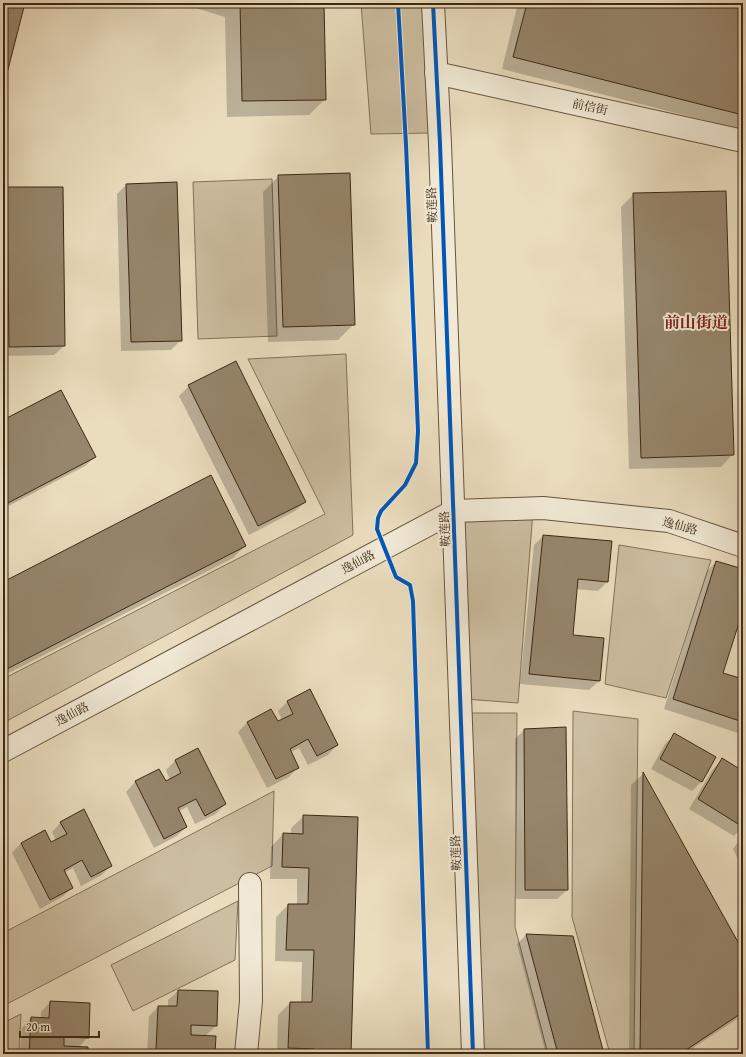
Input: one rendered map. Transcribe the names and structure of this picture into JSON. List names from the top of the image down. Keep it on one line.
{"streets":{"street":["前信街","鞍莲路","逸仙路"]},"crossings":[["前信街","鞍莲路"],["鞍莲路","逸仙路"]],"districts":["前山街道"],"scale_bar":"20 m"}
